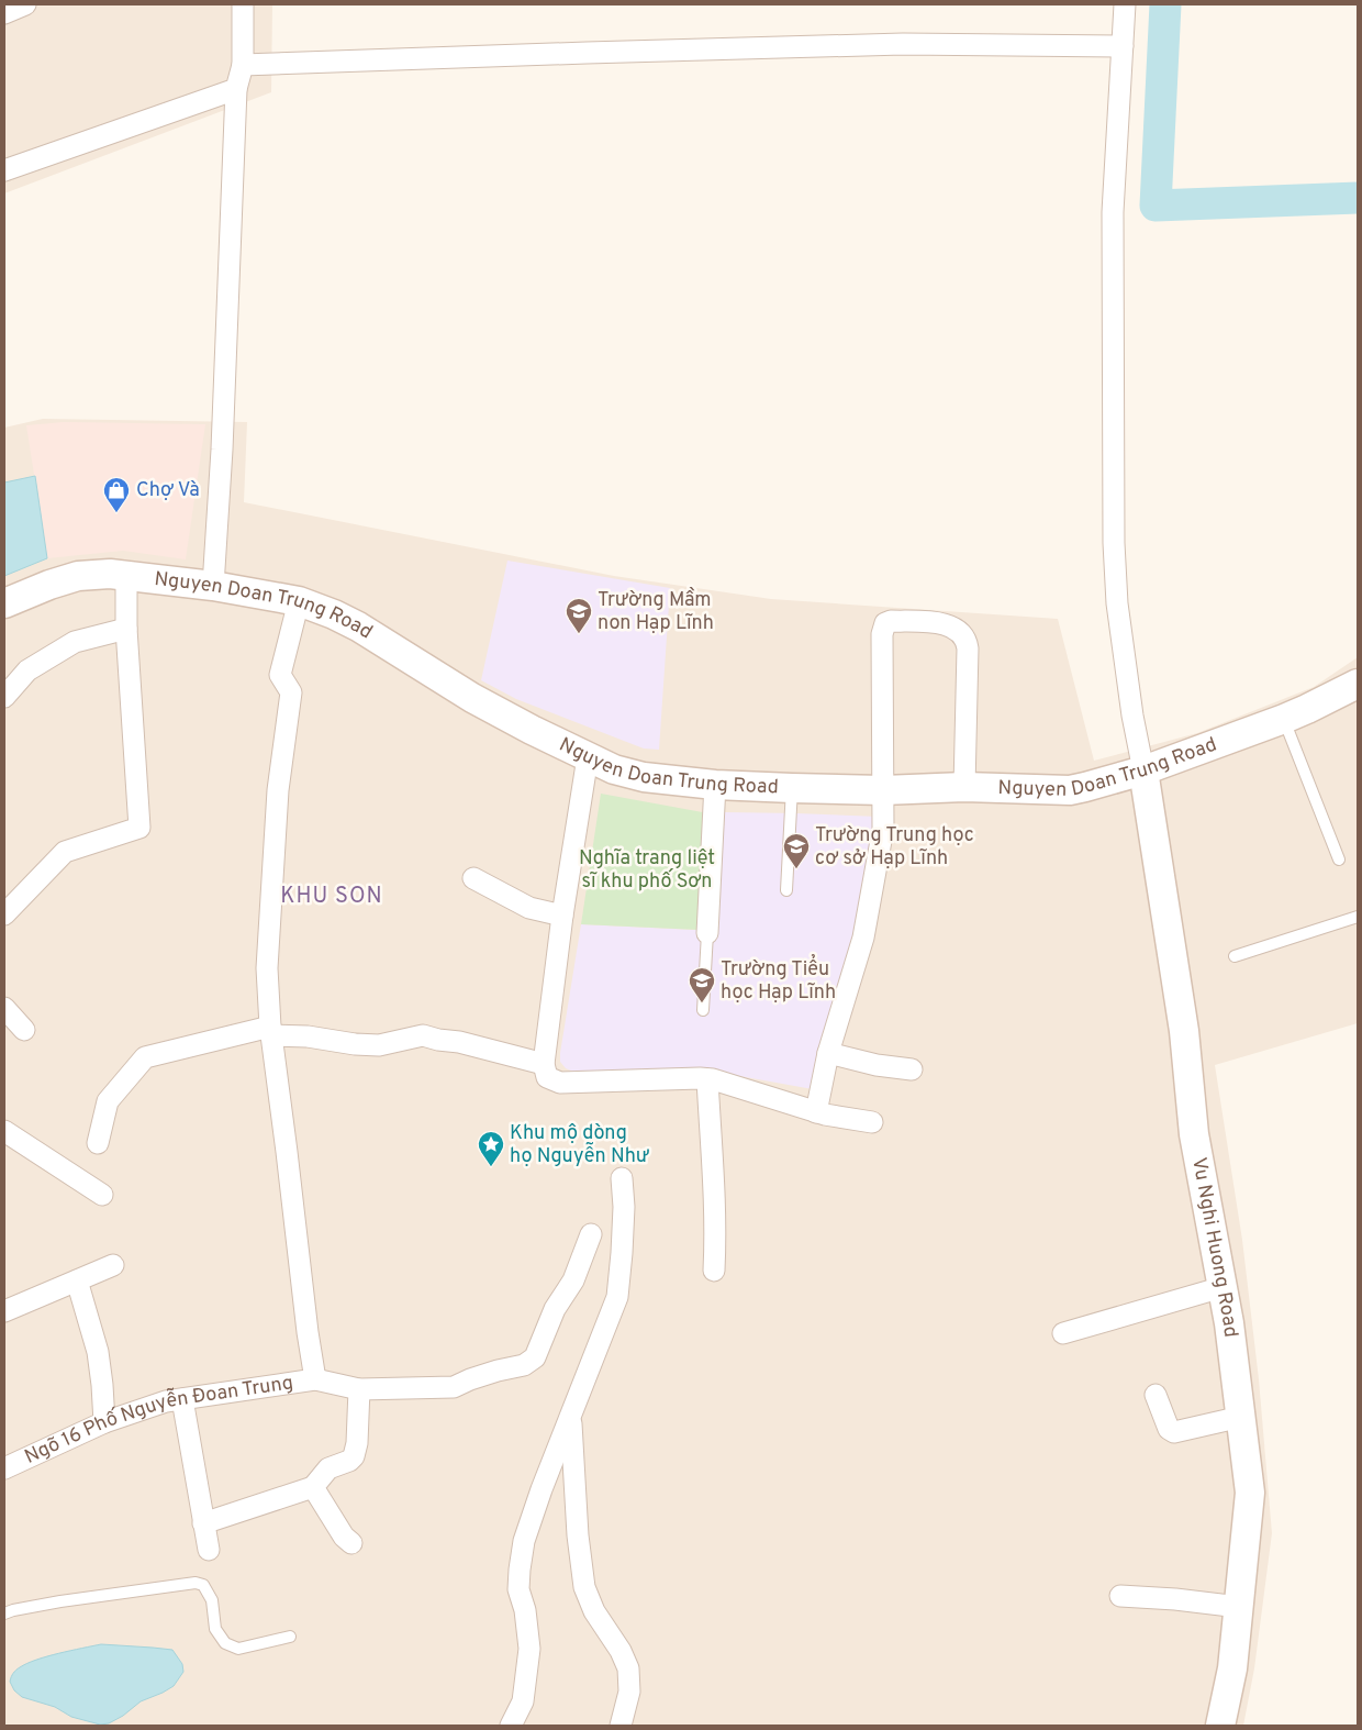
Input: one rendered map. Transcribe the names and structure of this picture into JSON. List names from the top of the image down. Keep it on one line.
{"streets":{"street":["Nguyen Doan Trung Road","Vu Nghi Huong Road","Ngõ 16 Phố Nguyễn Đoan Trung"]},"crossings":[["Nguyen Doan Trung Road","Vu Nghi Huong Road"]],"districts":["KHU SON"],"parks":["Nghĩa trang liệt sĩ khu phố Sơn"],"places":{"shop":["Chợ Và"],"school or university":["Trường Mầm non Hạp Lĩnh","Trường Trung học cơ sở Hạp Lĩnh","Trường Tiểu học Hạp Lĩnh"],"place":["Khu mộ dòng họ Nguyễn Như"]}}
